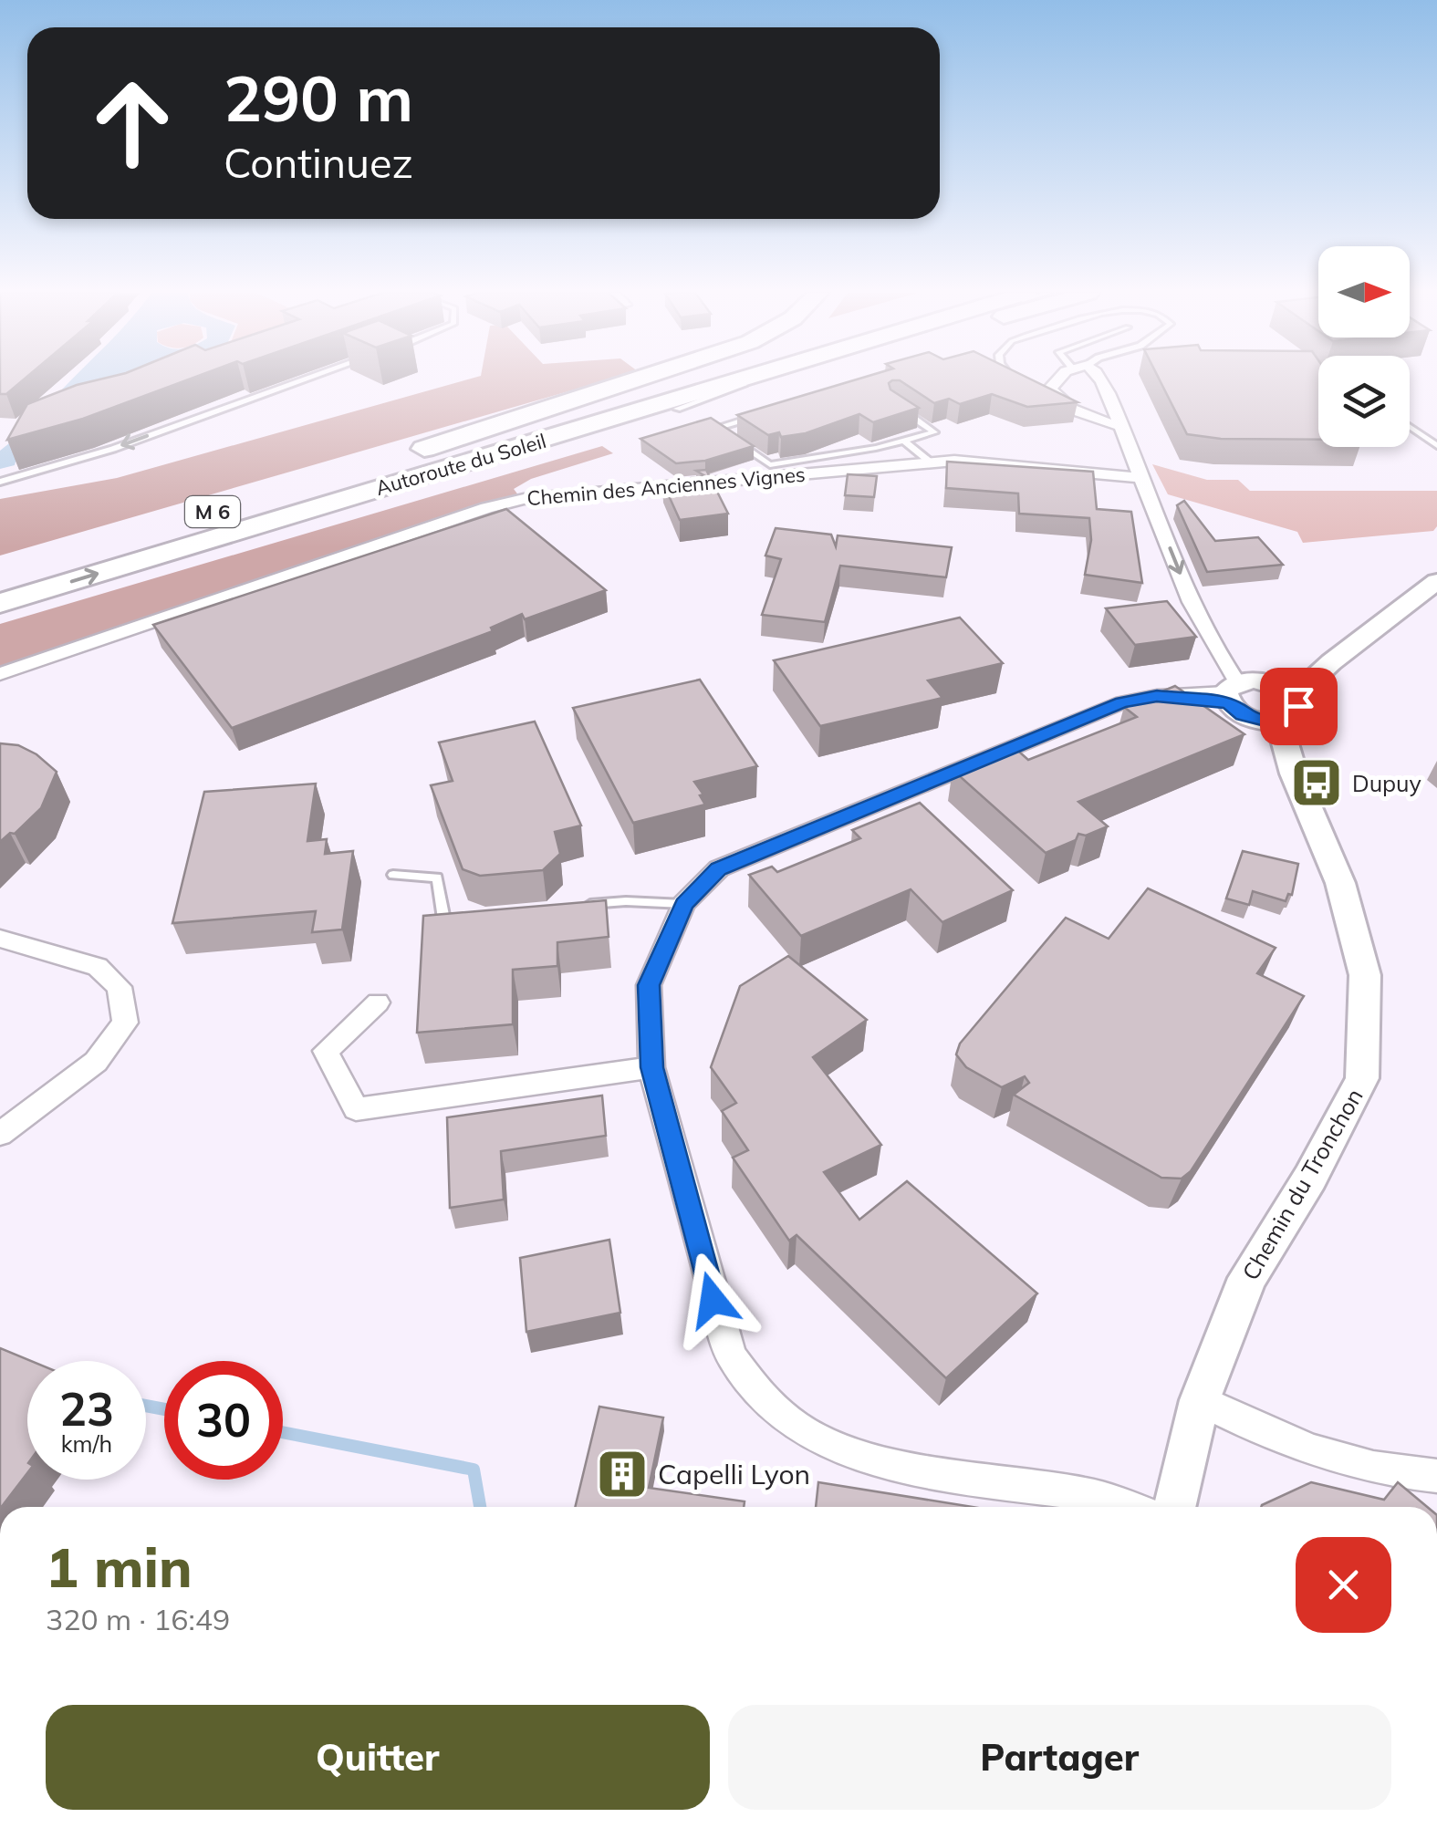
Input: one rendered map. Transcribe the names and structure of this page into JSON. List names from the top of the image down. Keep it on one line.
{"streets":{"highway":["Autoroute du Soleil","M 6"],"street":["Chemin des Anciennes Vignes","Chemin du Tronchon"]},"places":{"bus stop":["Dupuy"],"building":["Capelli Lyon"]},"north":"right","page":{"turn":["290 m","Continuez"],"speed":"23 km/h","limit":"30","heading":["1 min","320 m · 16:49"],"buttons":["Quitter","Partager"]}}
